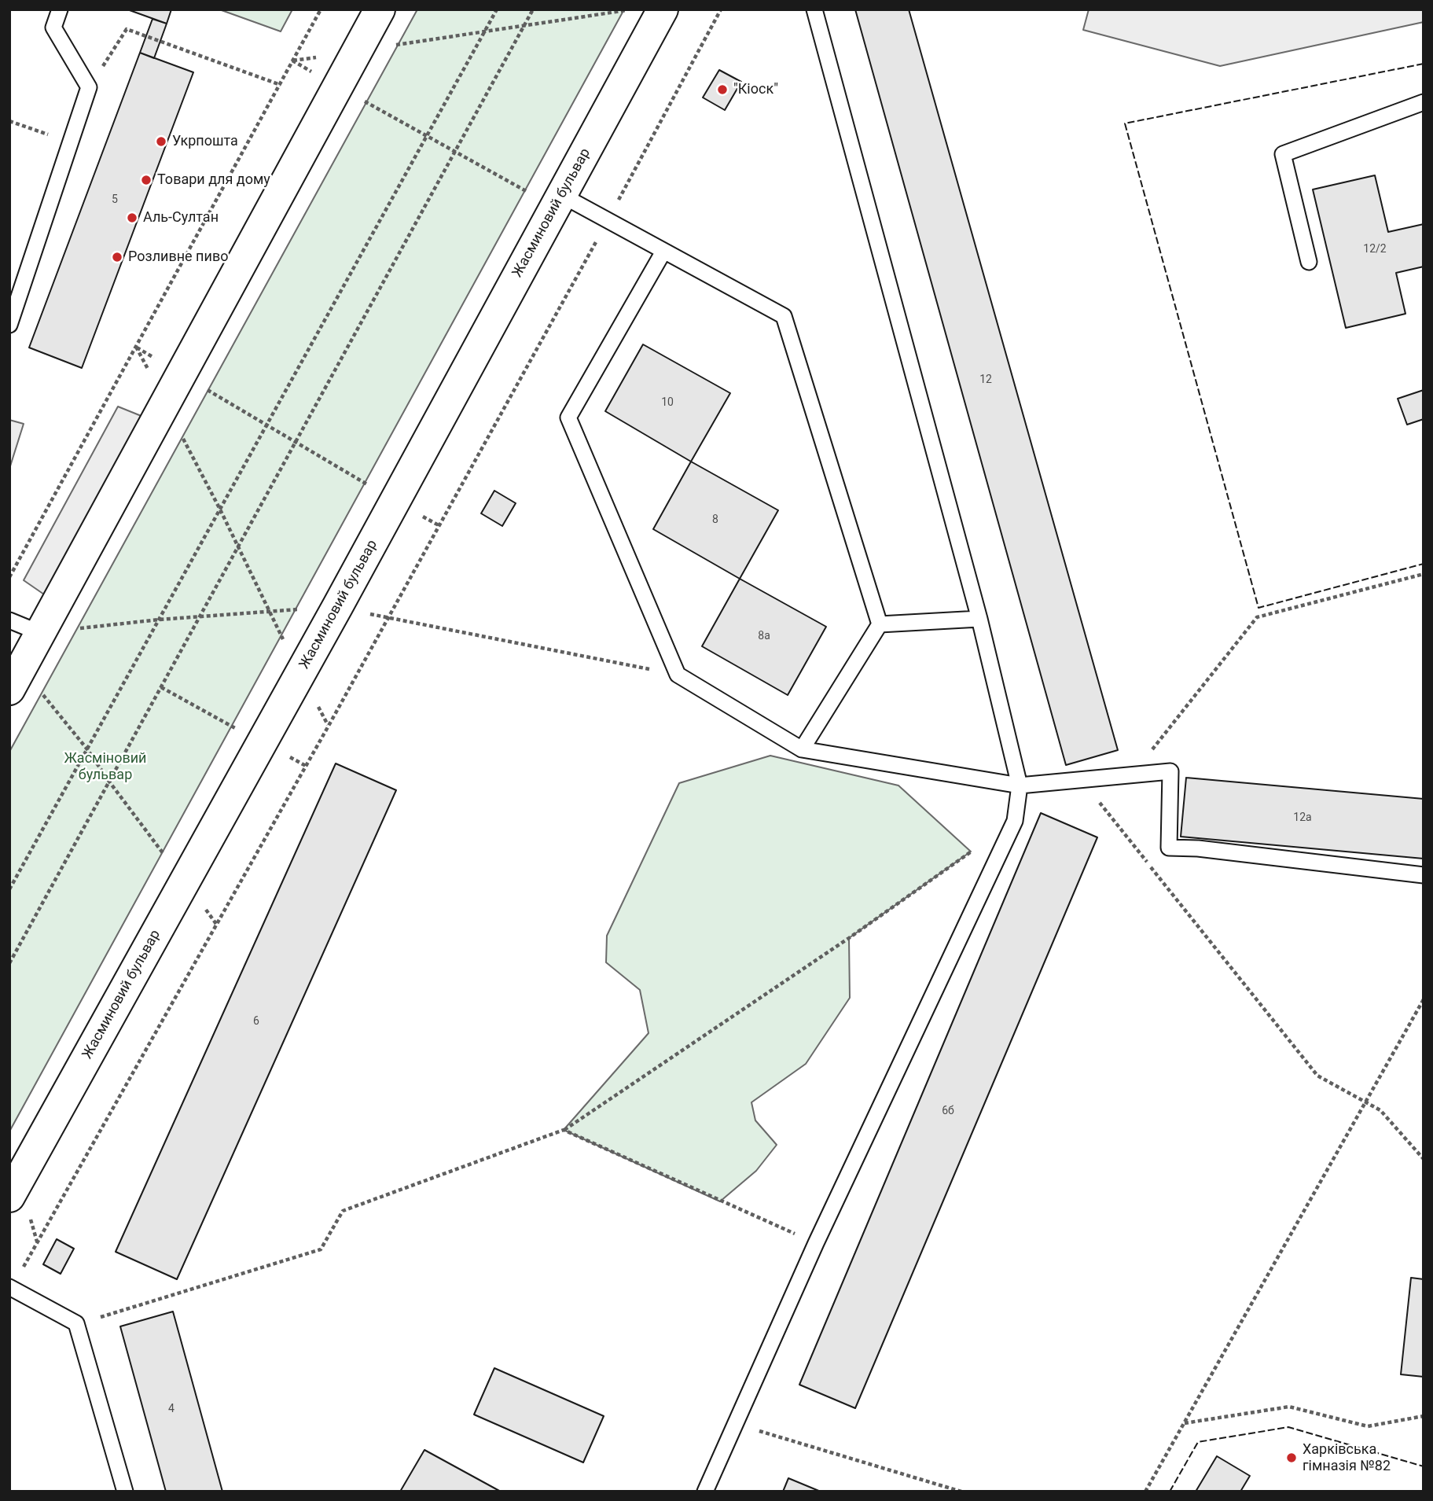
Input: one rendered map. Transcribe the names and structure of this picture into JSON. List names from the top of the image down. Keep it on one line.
{"streets":{"street":["Жасминовий бульвар"]},"parks":["Жасміновий бульвар"],"places":["\"Кіоск\"","Укрпошта","Товари для дому","Аль-Султан","Розливне пиво","Харківська гімназія №82"],"house_numbers":["5","12/2","12","10","8","8а","12а","6","6б","4"]}
